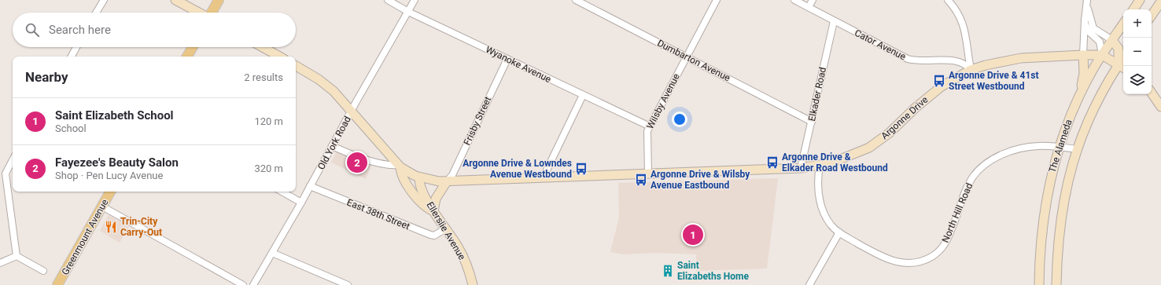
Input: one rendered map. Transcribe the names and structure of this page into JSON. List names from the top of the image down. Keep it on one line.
{"streets":{"main road":["Argonne Drive","The Alameda","Ellerslie Avenue","Greenmount Avenue"],"street":["Cator Avenue","Dumbarton Avenue","Wyanoke Avenue","Elkader Road","Wilsby Avenue","Frisby Street","Old York Road","North Hill Road","East 38th Street"]},"crossings":[["Cator Avenue","Elkader Road"],["Cator Avenue","Argonne Drive"],["Dumbarton Avenue","Elkader Road"],["Dumbarton Avenue","Wilsby Avenue"],["Wyanoke Avenue","Wilsby Avenue"],["Wyanoke Avenue","Frisby Street"],["Wyanoke Avenue","Old York Road"],["Elkader Road","Argonne Drive"],["Wilsby Avenue","Argonne Drive"],["Argonne Drive","Frisby Street"],["Argonne Drive","The Alameda"],["Argonne Drive","North Hill Road"],["Argonne Drive","Ellerslie Avenue"],["Old York Road","East 38th Street"],["The Alameda","North Hill Road"],["East 38th Street","Ellerslie Avenue"]],"places":{"bus stop":["Argonne Drive & 41st Street Westbound","Argonne Drive & Elkader Road Westbound","Argonne Drive & Lowndes Avenue Westbound","Argonne Drive & Wilsby Avenue Eastbound"],"restaurant":["Trin-City Carry-Out"],"building":["Saint Elizabeths Home"]},"page":{"map_buttons":["+","−"],"search":"Search here","heading":["Nearby","2 results"],"list":[{"mark":"1","name":"Saint Elizabeth School","note":"School","value":"120 m"},{"mark":"2","name":"Fayezee's Beauty Salon","note":"Shop · Pen Lucy Avenue","value":"320 m"}],"pins":["2","1"]}}
